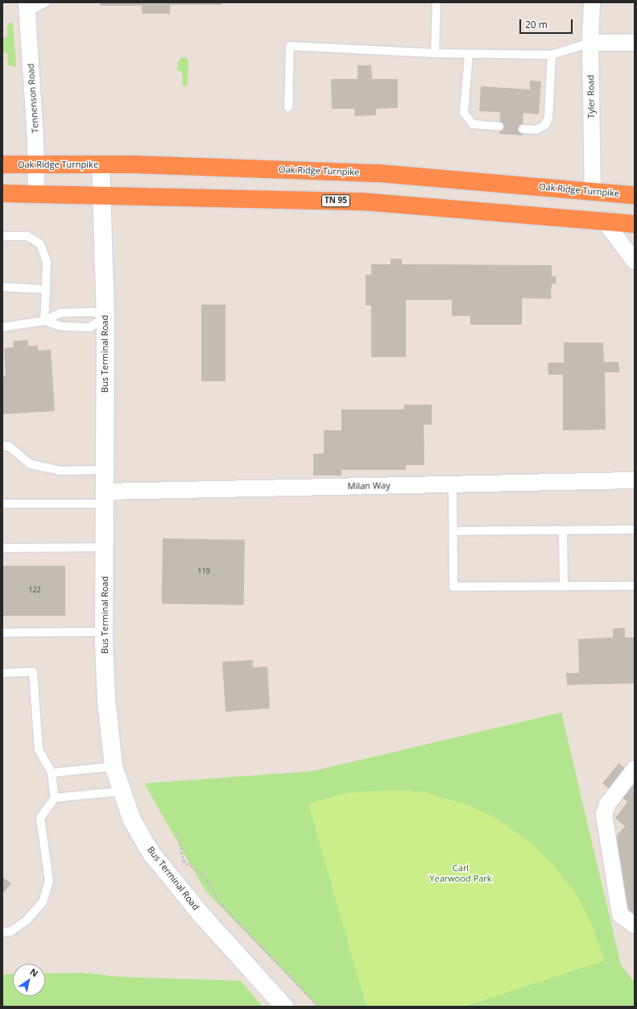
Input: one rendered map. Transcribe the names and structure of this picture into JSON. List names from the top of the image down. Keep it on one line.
{"streets":{"highway":["Oak Ridge Turnpike","TN 95"],"street":["Tyler Road","Tennenson Road","Bus Terminal Road","Milan Way"]},"crossings":[["Tyler Road","Oak Ridge Turnpike"],["Tennenson Road","Oak Ridge Turnpike"],["Tennenson Road","TN 95"],["Oak Ridge Turnpike","Bus Terminal Road"],["TN 95","Bus Terminal Road"],["Bus Terminal Road","Milan Way"]],"parks":["Carl Yearwood Park"],"house_numbers":["119","122"],"scale_bar":"20 m","north":"top right"}
